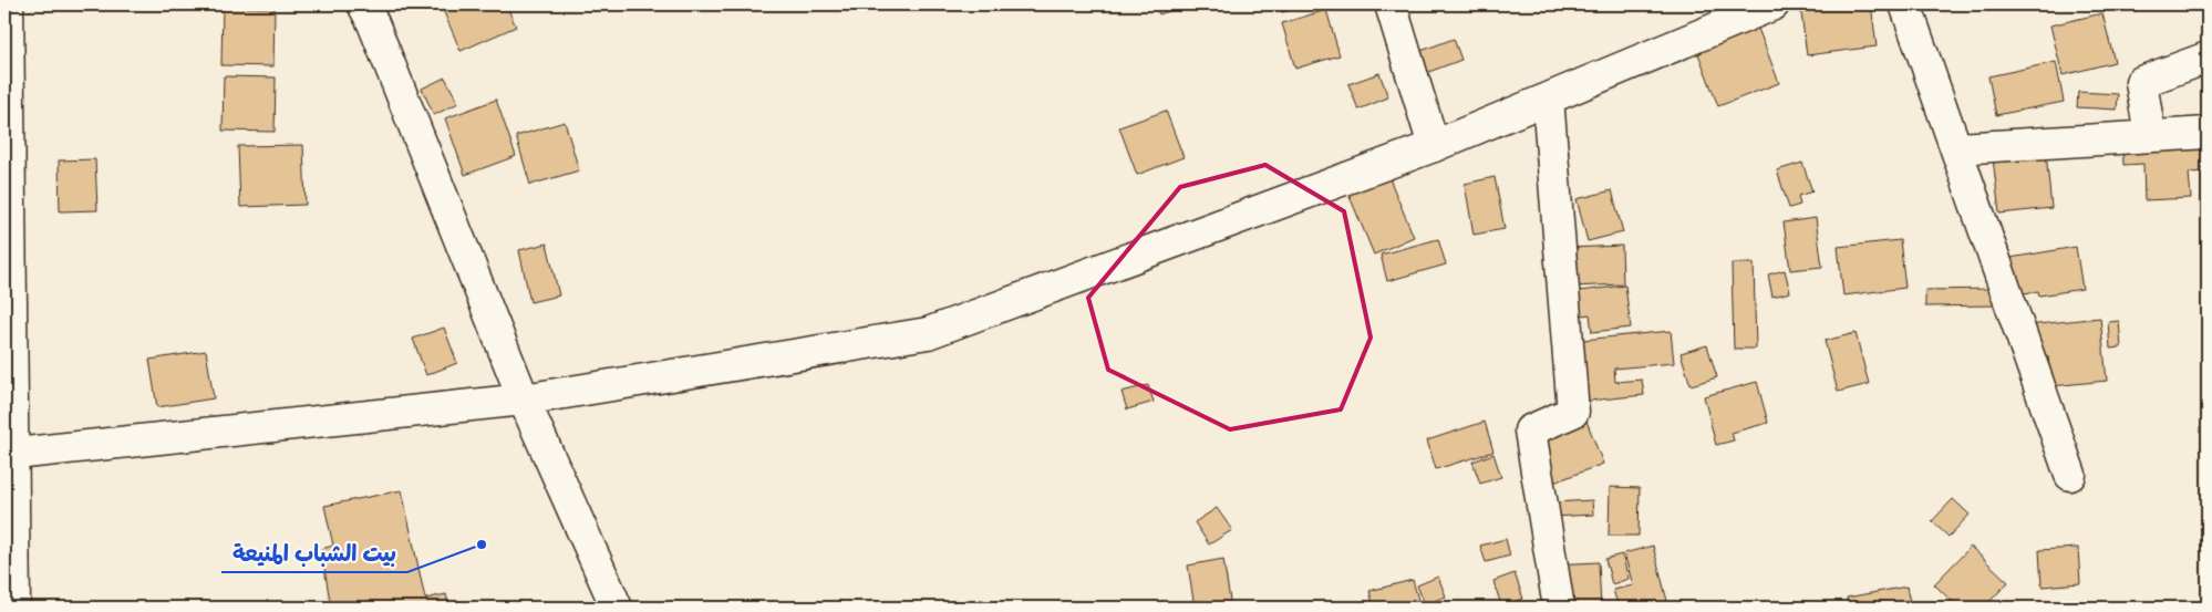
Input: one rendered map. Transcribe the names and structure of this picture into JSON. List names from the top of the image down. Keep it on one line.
{"places":["بيت الشباب المنيعة"]}
